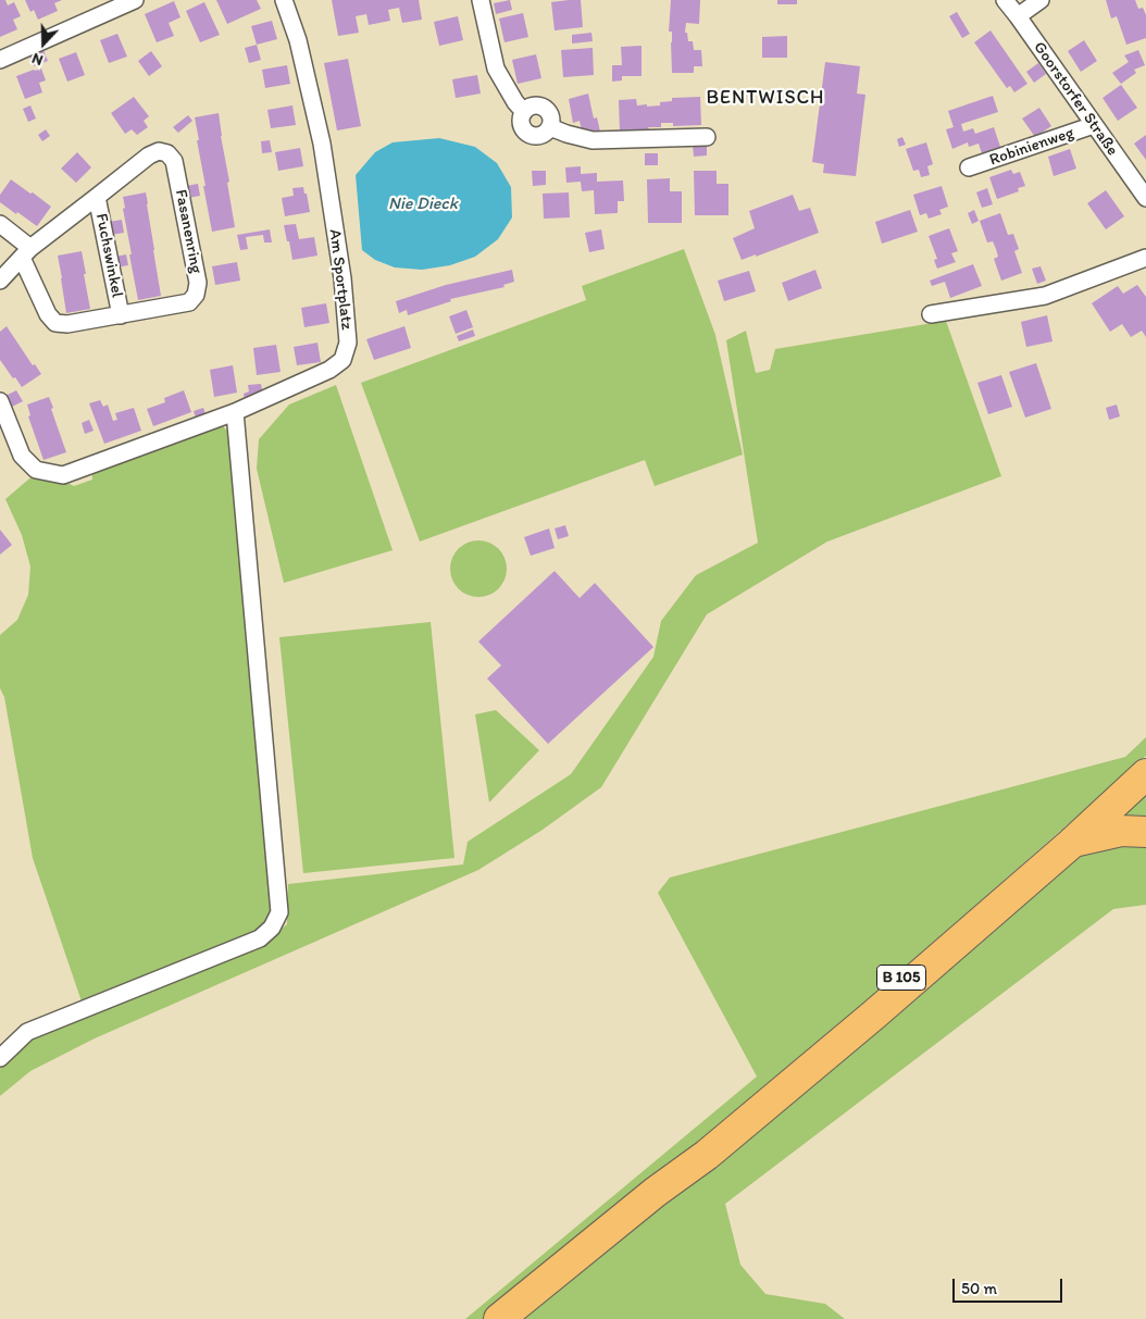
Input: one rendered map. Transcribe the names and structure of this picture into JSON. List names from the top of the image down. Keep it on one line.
{"streets":{"highway":["B 105"],"street":["Goorstorfer Straße","Robinienweg","Fasanenring","Fuchswinkel","Am Sportplatz"]},"crossings":[["Goorstorfer Straße","Robinienweg"],["Fasanenring","Fuchswinkel"]],"districts":["BENTWISCH"],"water":["Nie Dieck"],"scale_bar":"50 m","north":"bottom"}
